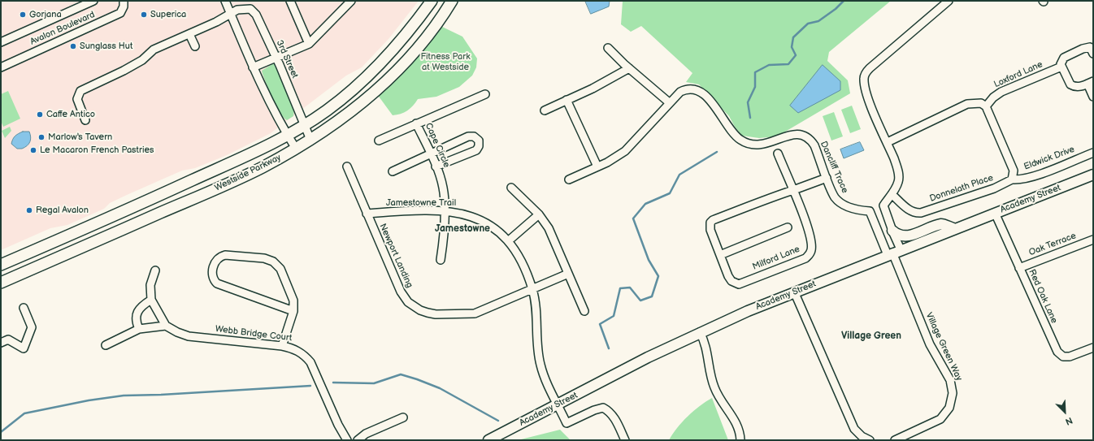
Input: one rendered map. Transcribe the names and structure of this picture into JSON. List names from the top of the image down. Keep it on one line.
{"streets":{"main road":["Westside Parkway"],"street":["Avalon Boulevard","3rd Street","Loxford Lane","Cape Circle","Eldwick Drive","Dancliff Trace","Donnelath Place","Academy Street","Jamestowne Trail","Oak Terrace","Newport Landing","Milford Lane","Red Oak Lane","Webb Bridge Court","Village Green Way"]},"crossings":[["3rd Street","Westside Parkway"],["Cape Circle","Jamestowne Trail"],["Eldwick Drive","Donnelath Place"],["Dancliff Trace","Academy Street"],["Dancliff Trace","Milford Lane"],["Dancliff Trace","Village Green Way"],["Academy Street","Jamestowne Trail"],["Academy Street","Red Oak Lane"],["Academy Street","Village Green Way"],["Jamestowne Trail","Newport Landing"],["Oak Terrace","Red Oak Lane"]],"districts":["Jamestowne","Village Green"],"parks":["Fitness Park at Westside"],"places":["Gorjana","Superica","Sunglass Hut","Caffe Antico","Marlow's Tavern","Le Macaron French Pastries","Regal Avalon"],"north":"bottom right"}
